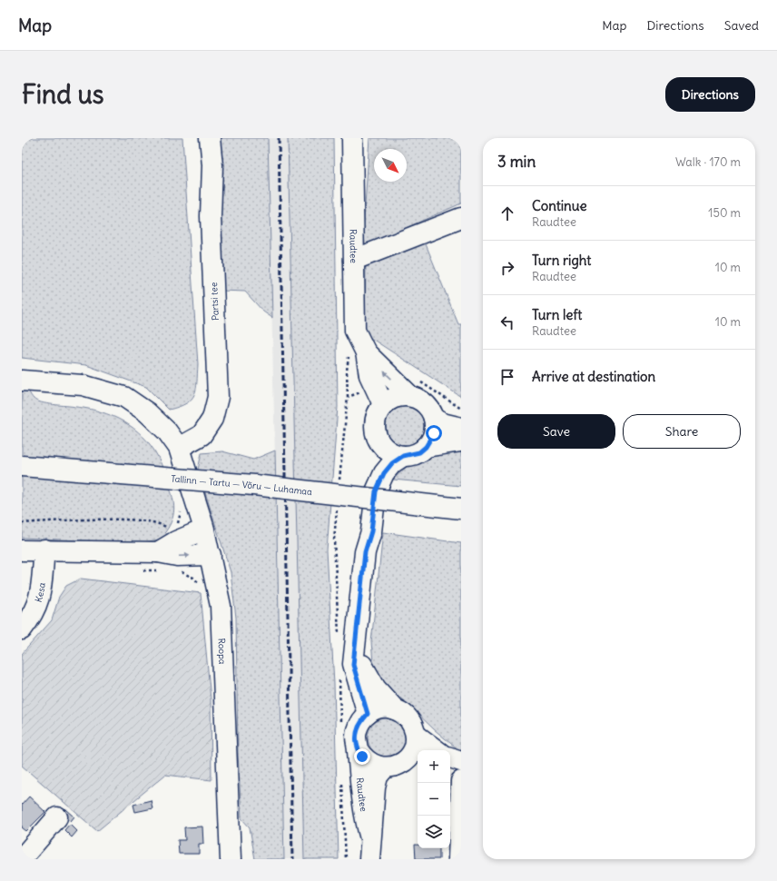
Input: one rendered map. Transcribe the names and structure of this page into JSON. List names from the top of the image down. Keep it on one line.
{"streets":{"main road":["Raudtee","Partsi tee","Tallinn — Tartu — Võru — Luhamaa","Kesa","Roopa"]},"crossings":[["Partsi tee","Roopa"]],"north":"bottom right","page":{"header":"Map","nav":["Map","Directions","Saved"],"buttons":["Directions",["Save","Share"]],"title":"Find us","heading":["3 min","Walk · 170 m"],"list":[["Continue","Raudtee","150 m"],["Turn right","Raudtee","10 m"],["Turn left","Raudtee","10 m"],"Arrive at destination"],"map_buttons":["+","−"]}}
